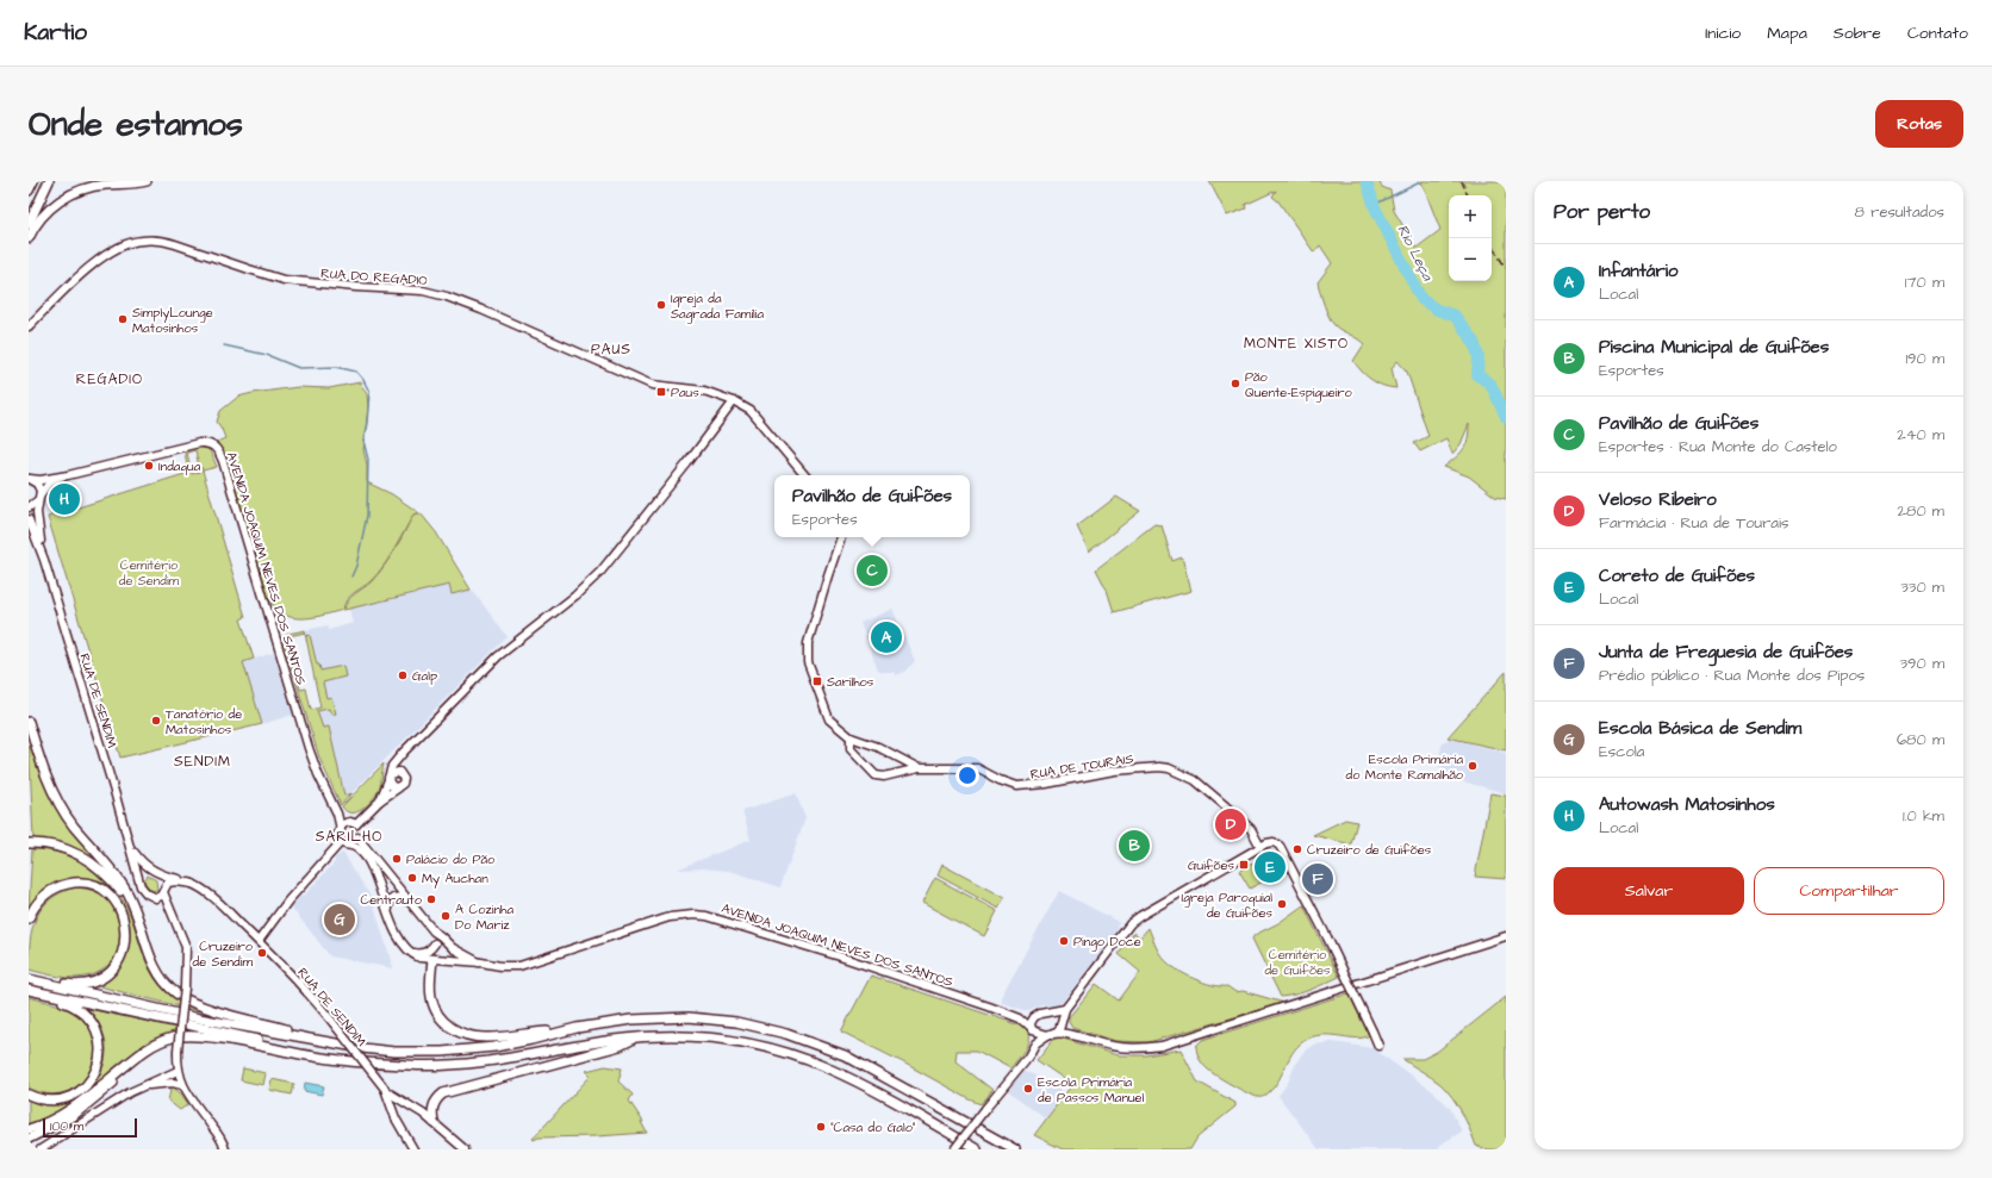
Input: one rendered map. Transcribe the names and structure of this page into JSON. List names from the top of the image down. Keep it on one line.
{"streets":{"street":["RUA DO REGADIO","AVENIDA JOAQUIM NEVES DOS SANTOS","RUA DE SENDIM","RUA DE TOURAIS"]},"crossings":[["AVENIDA JOAQUIM NEVES DOS SANTOS","RUA DE SENDIM"]],"districts":["MONTE XISTO","PAUS","REGADIO","SENDIM","SARILHO"],"water":["Rio Leça"],"parks":["Cemitério de Sendim","Cemitério de Guifões"],"places":{"other":["Igreja da Sagrada Família","SimplyLounge Matosinhos","Pão Quente-Espigueiro","Indaqua","Galp","Tanatório de Matosinhos","Escola Primária do Monte Ramalhão","Cruzeiro de Guifões","Palácio do Pão","My Auchan","Centrauto","Igreja Paroquial de Guifões","A Cozinha Do Mariz","Pingo Doce","Cruzeiro de Sendim","Escola Primária de Passos Manuel","\"Casa do Galo\""],"transit":["Paus","Sarilhos","Guifões"]},"scale_bar":"100 m","page":{"header":"Kartio","nav":["Início","Mapa","Sobre","Contato"],"buttons":["Rotas",["Salvar","Compartilhar"]],"title":"Onde estamos","heading":["Por perto","8 resultados"],"map_buttons":["+","−"],"list":[{"mark":"A","name":"Infantário","note":"Local","value":"170 m"},{"mark":"B","name":"Piscina Municipal de Guifões","note":"Esportes","value":"190 m"},{"mark":"C","name":"Pavilhão de Guifões","note":"Esportes · Rua Monte do Castelo","value":"240 m"},{"mark":"D","name":"Veloso Ribeiro","note":"Farmácia · Rua de Tourais","value":"280 m"},{"mark":"E","name":"Coreto de Guifões","note":"Local","value":"330 m"},{"mark":"F","name":"Junta de Freguesia de Guifões","note":"Prédio público · Rua Monte dos Pipos","value":"390 m"},{"mark":"G","name":"Escola Básica de Sendim","note":"Escola","value":"680 m"},{"mark":"H","name":"Autowash Matosinhos","note":"Local","value":"1.0 km"}],"popup":["Pavilhão de Guifões","Esportes"],"pins":["H","C","A","D","B","E","F","G"],"scale":"100 m"}}
